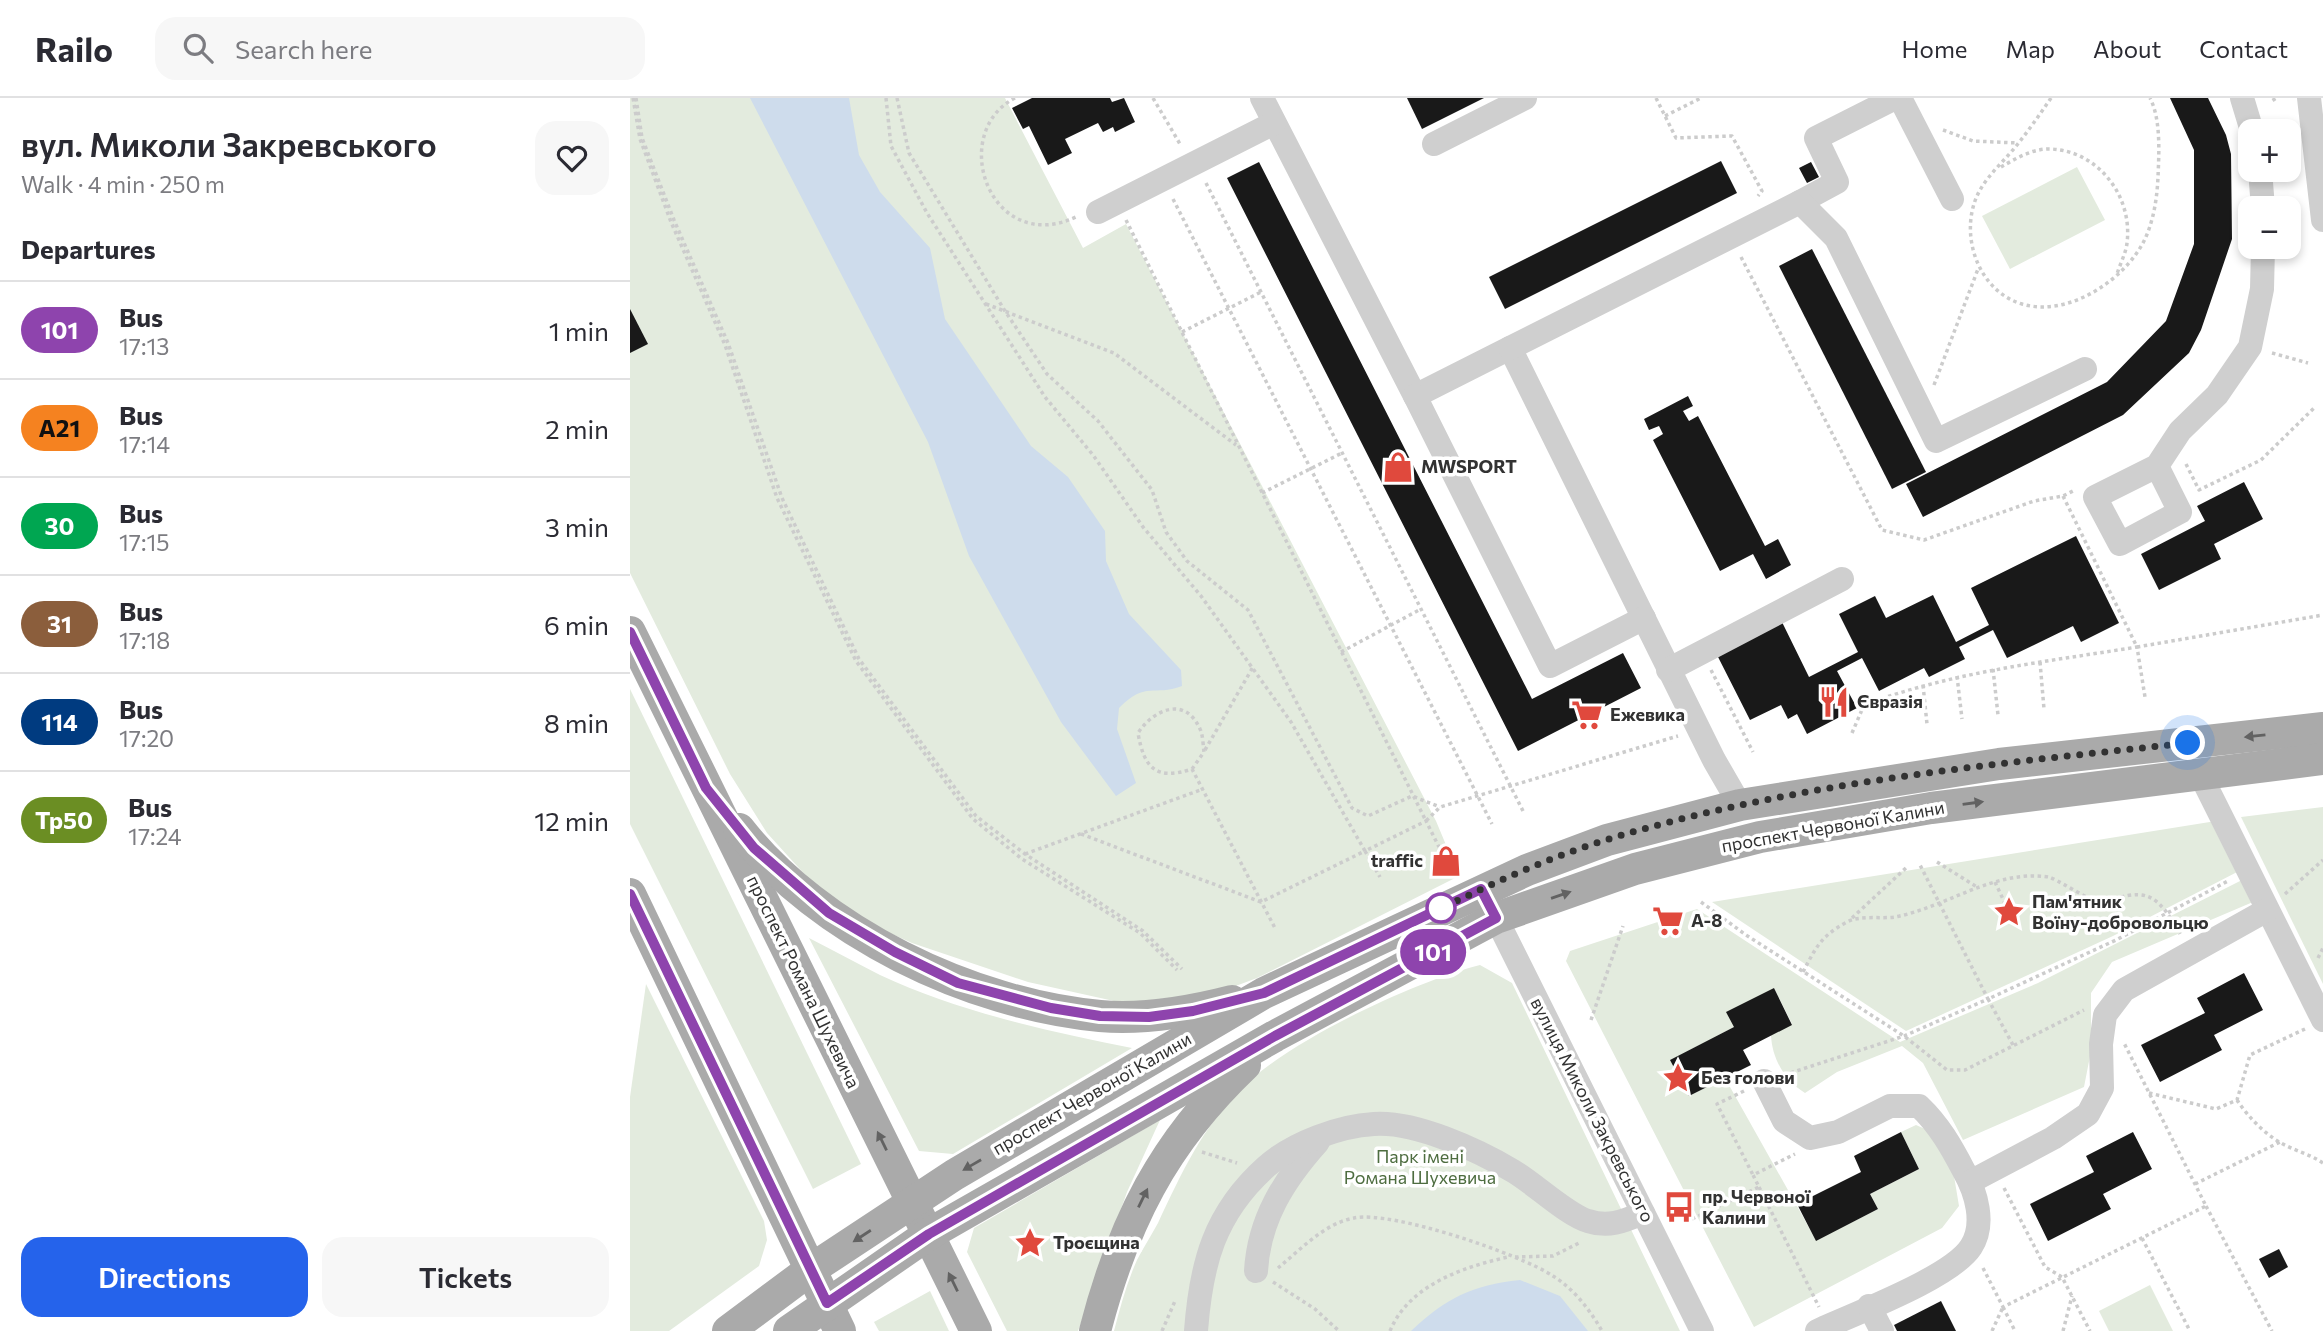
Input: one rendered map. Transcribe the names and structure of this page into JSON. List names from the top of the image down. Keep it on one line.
{"streets":{"main road":["проспект Червоної Калини","проспект Романа Шухевича"],"street":["вулиця Миколи Закревського"]},"crossings":[["проспект Червоної Калини","проспект Романа Шухевича"],["проспект Червоної Калини","вулиця Миколи Закревського"]],"parks":["Парк імені Романа Шухевича"],"places":{"shop":["MWSPORT","traffic"],"restaurant":["Євразія"],"supermarket":["Ежевика","А-8"],"place":["Пам'ятник Воїну-добровольцю","Без голови","Троєщина"],"bus stop":["пр. Червоної Калини"]},"lines":["bus line 101"],"page":{"header":"Railo","search":"Search here","nav":["Home","Map","About","Contact"],"heading":[["вул. Миколи Закревського","Walk · 4 min · 250 m"],"Departures"],"on_map":"101","map_buttons":["+","−"],"list":[{"mark":"101","name":"Bus","note":"17:13","value":"1 min"},{"mark":"А21","name":"Bus","note":"17:14","value":"2 min"},{"mark":"30","name":"Bus","note":"17:15","value":"3 min"},{"mark":"31","name":"Bus","note":"17:18","value":"6 min"},{"mark":"114","name":"Bus","note":"17:20","value":"8 min"},{"mark":"Тр50","name":"Bus","note":"17:24","value":"12 min"}],"buttons":["Directions","Tickets"]}}
